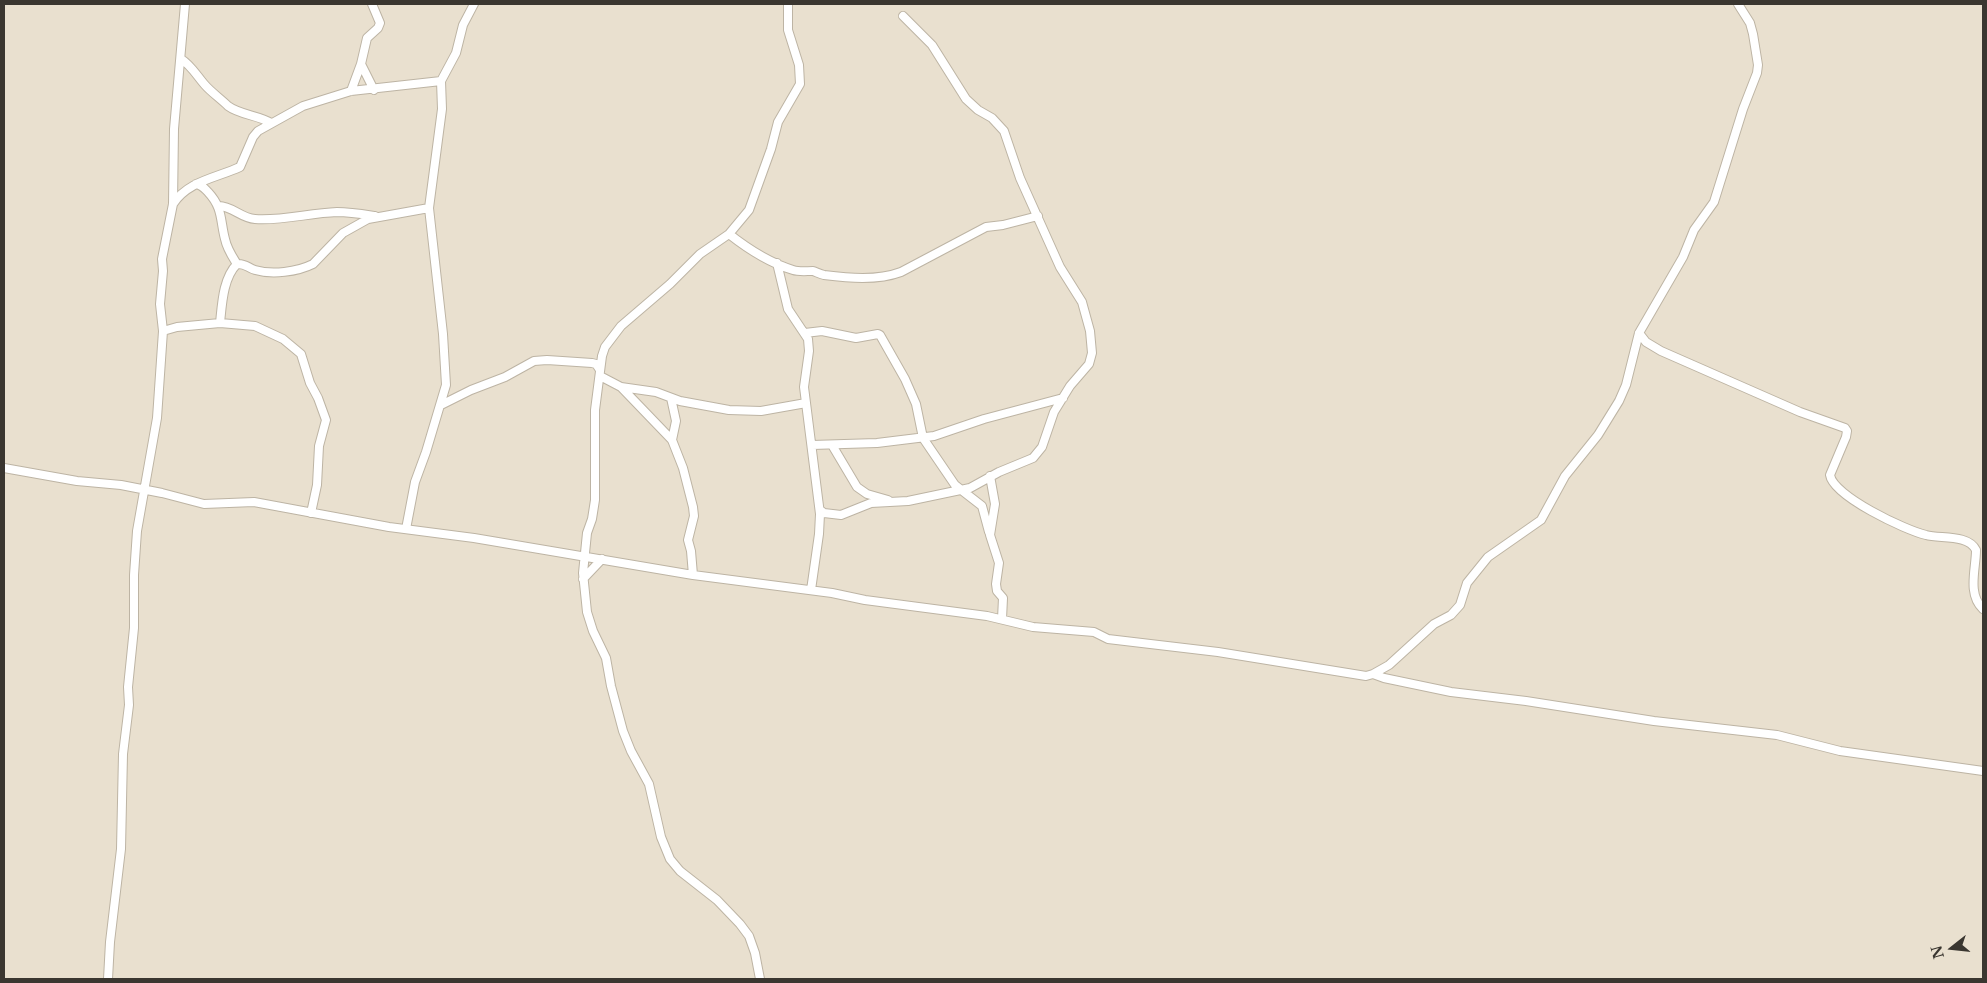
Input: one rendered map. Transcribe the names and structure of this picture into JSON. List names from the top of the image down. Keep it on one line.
{"north":"left"}
